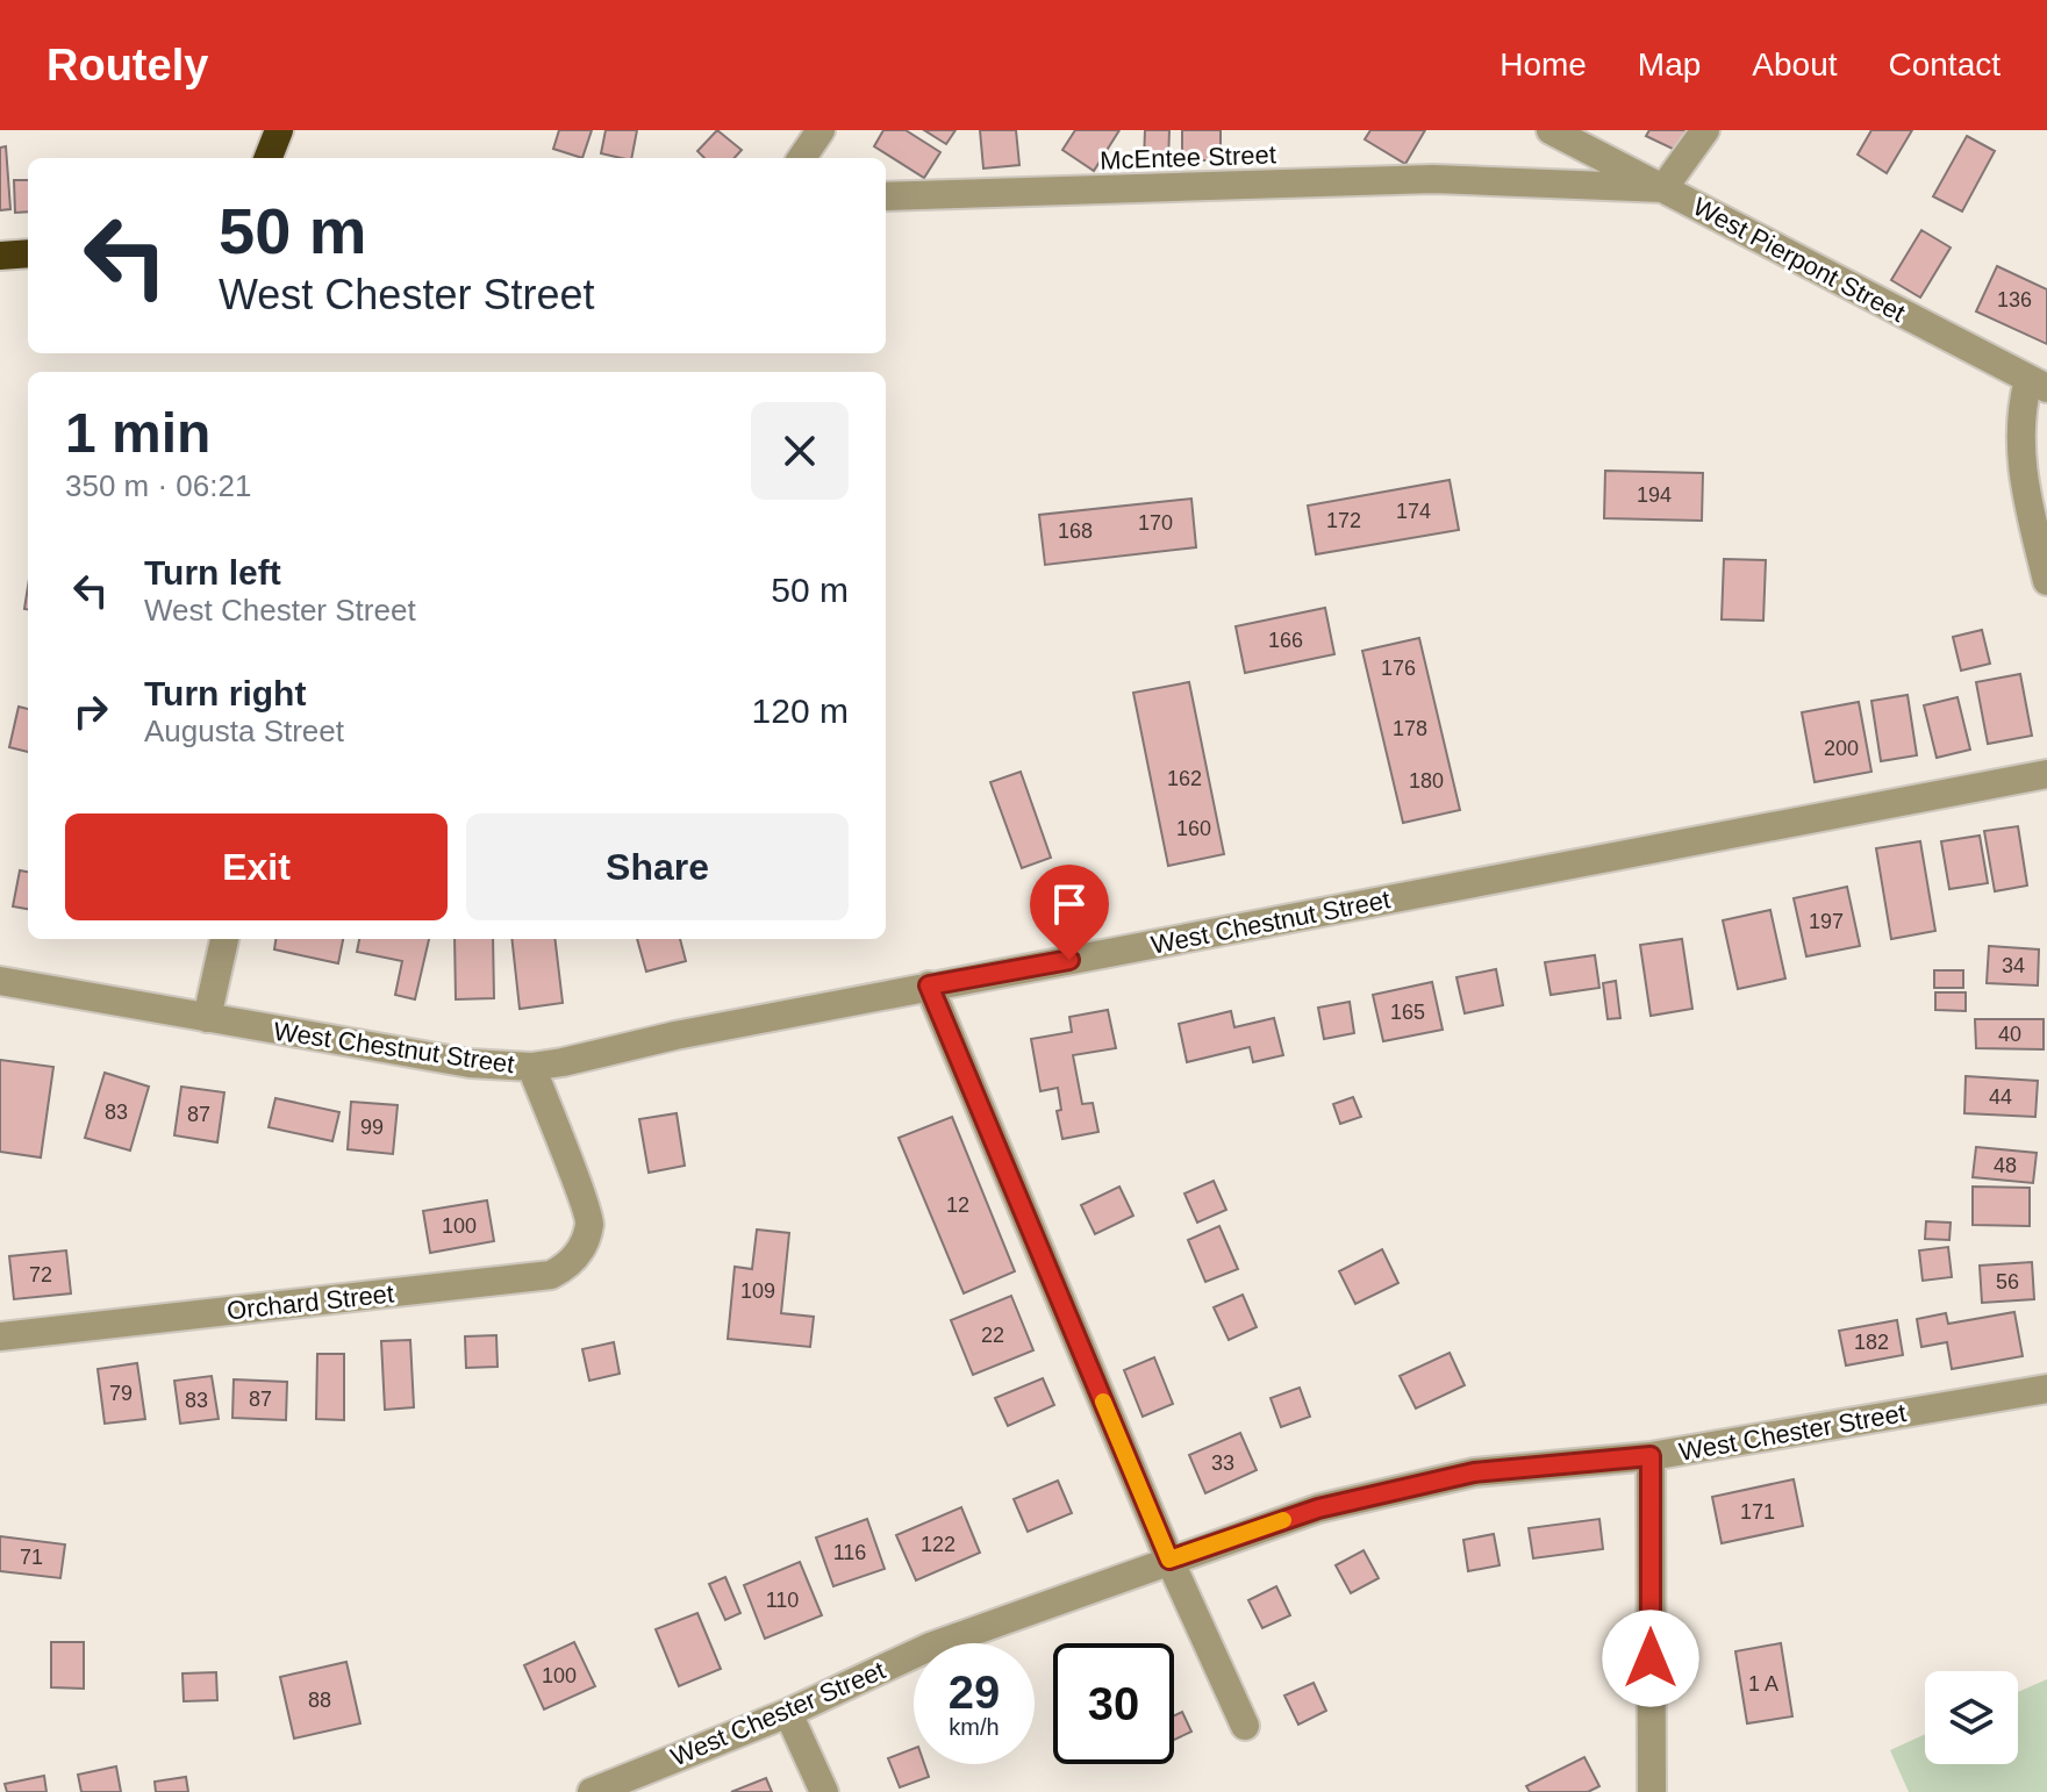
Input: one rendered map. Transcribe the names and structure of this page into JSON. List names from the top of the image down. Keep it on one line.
{"streets":{"street":["McEntee Street","West Pierpont Street","West Chestnut Street","Orchard Street","West Chester Street"]},"crossings":[["McEntee Street","West Pierpont Street"],["West Chestnut Street","Orchard Street"]],"house_numbers":["136","194","174","172","170","168","166","176","178","200","162","180","160","197","34","165","40","44","83","87","99","48","12","100","72","56","109","22","182","79","87","83","33","171","122","116","71","110","100","1 A","88"],"page":{"header":"Routely","nav":["Home","Map","About","Contact"],"turn":["50 m","West Chester Street"],"heading":["1 min","350 m · 06:21"],"list":[{"name":"Turn left","note":"West Chester Street","value":"50 m"},{"name":"Turn right","note":"Augusta Street","value":"120 m"}],"buttons":["Exit","Share"],"speed":"29 km/h","limit":"30"}}
